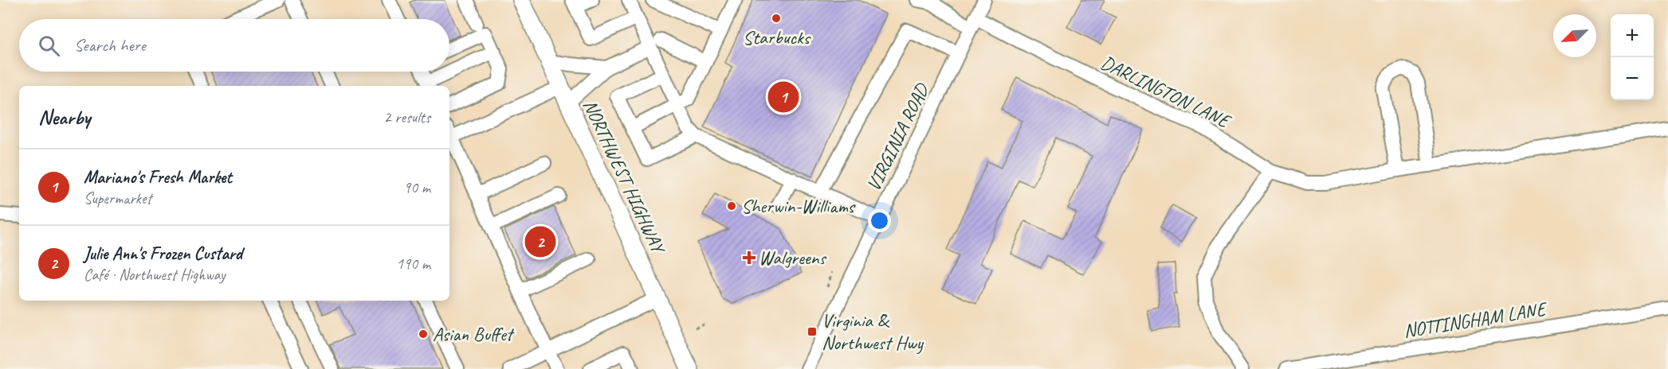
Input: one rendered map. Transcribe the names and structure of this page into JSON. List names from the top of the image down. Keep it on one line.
{"streets":{"main road":["NORTHWEST HIGHWAY"],"street":["DARLINGTON LANE","VIRGINIA ROAD","NOTTINGHAM LANE"]},"crossings":[["DARLINGTON LANE","VIRGINIA ROAD"]],"places":{"other":["Starbucks","Sherwin-Williams","Asian Buffet"],"health":["Walgreens"],"transit":["Virginia & Northwest Hwy"]},"north":"bottom left","page":{"map_buttons":["+","−"],"search":"Search here","pins":["1","2"],"heading":["Nearby","2 results"],"list":[{"mark":"1","name":"Mariano's Fresh Market","note":"Supermarket","value":"90 m"},{"mark":"2","name":"Julie Ann's Frozen Custard","note":"Café · Northwest Highway","value":"190 m"}]}}
